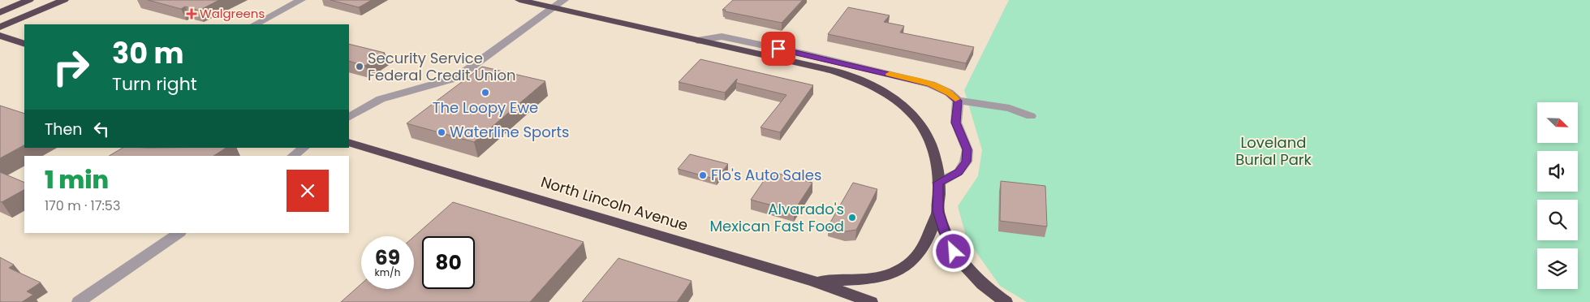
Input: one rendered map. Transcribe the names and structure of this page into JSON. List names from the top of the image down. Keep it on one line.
{"streets":{"highway":["North Lincoln Avenue"]},"parks":["Loveland Burial Park"],"places":{"health":["Walgreens"],"other":["Security Service Federal Credit Union","The Loopy Ewe","Waterline Sports","Flo's Auto Sales","Alvarado's Mexican Fast Food"]},"north":"bottom right","page":{"turn":["30 m","Turn right"],"then":"Then","heading":["1 min","170 m · 17:53"],"speed":"69 km/h","limit":"80"}}
